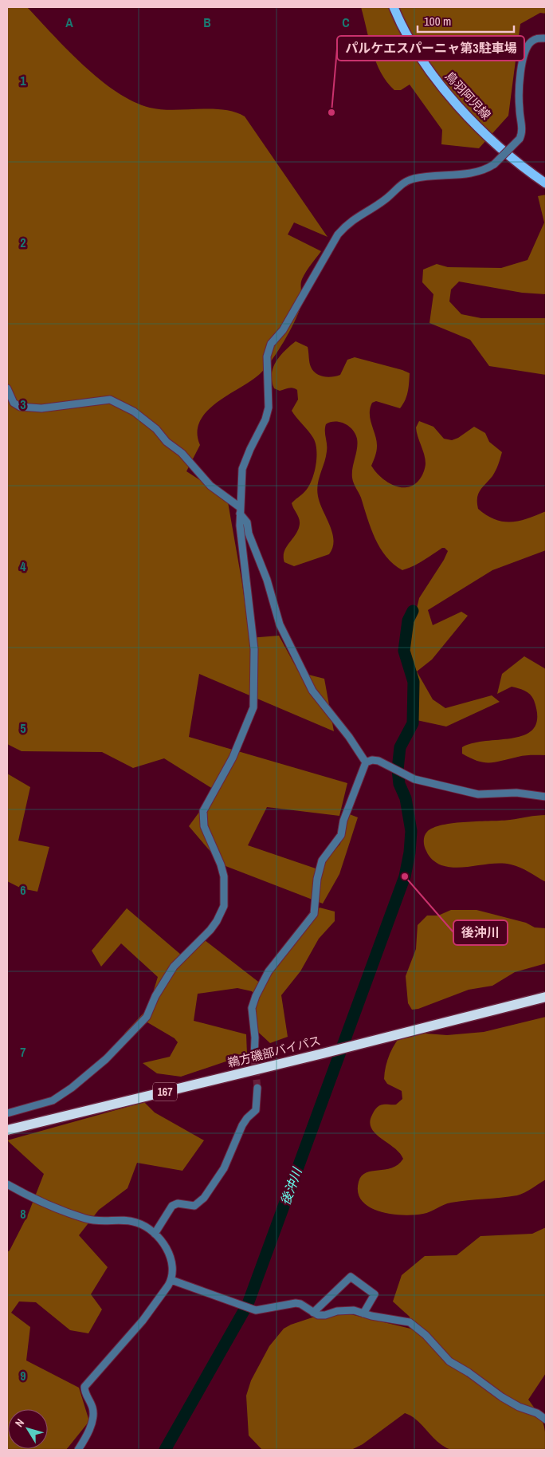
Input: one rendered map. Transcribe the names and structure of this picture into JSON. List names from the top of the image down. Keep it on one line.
{"streets":{"highway":["鵜方磯部バイパス","167"],"main road":["鳥羽阿児線"]},"water":["後沖川"],"places":["パルケエスパーニャ第3駐車場","後沖川"],"scale_bar":"100 m","north":"top left","grid":{"columns":["A","B","C"],"rows":["1","2","3","4","5","6","7","8","9"]}}
